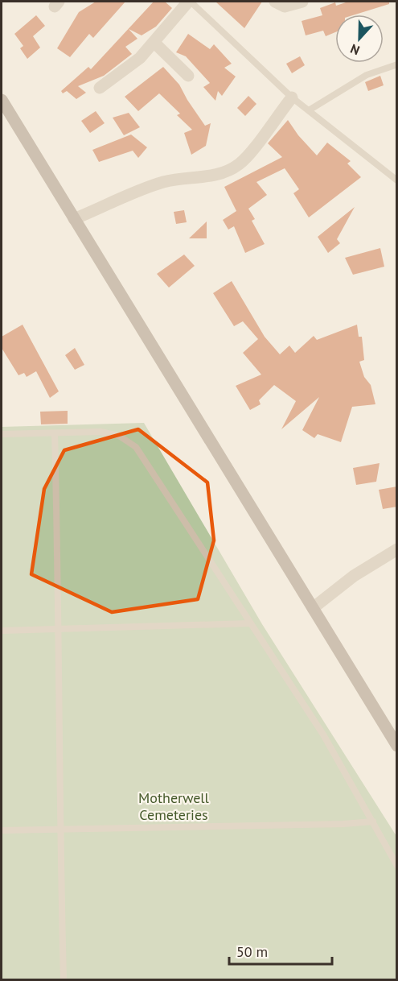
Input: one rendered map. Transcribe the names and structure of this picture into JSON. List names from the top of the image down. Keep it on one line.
{"parks":["Motherwell Cemeteries"],"scale_bar":"50 m","north":"bottom"}
